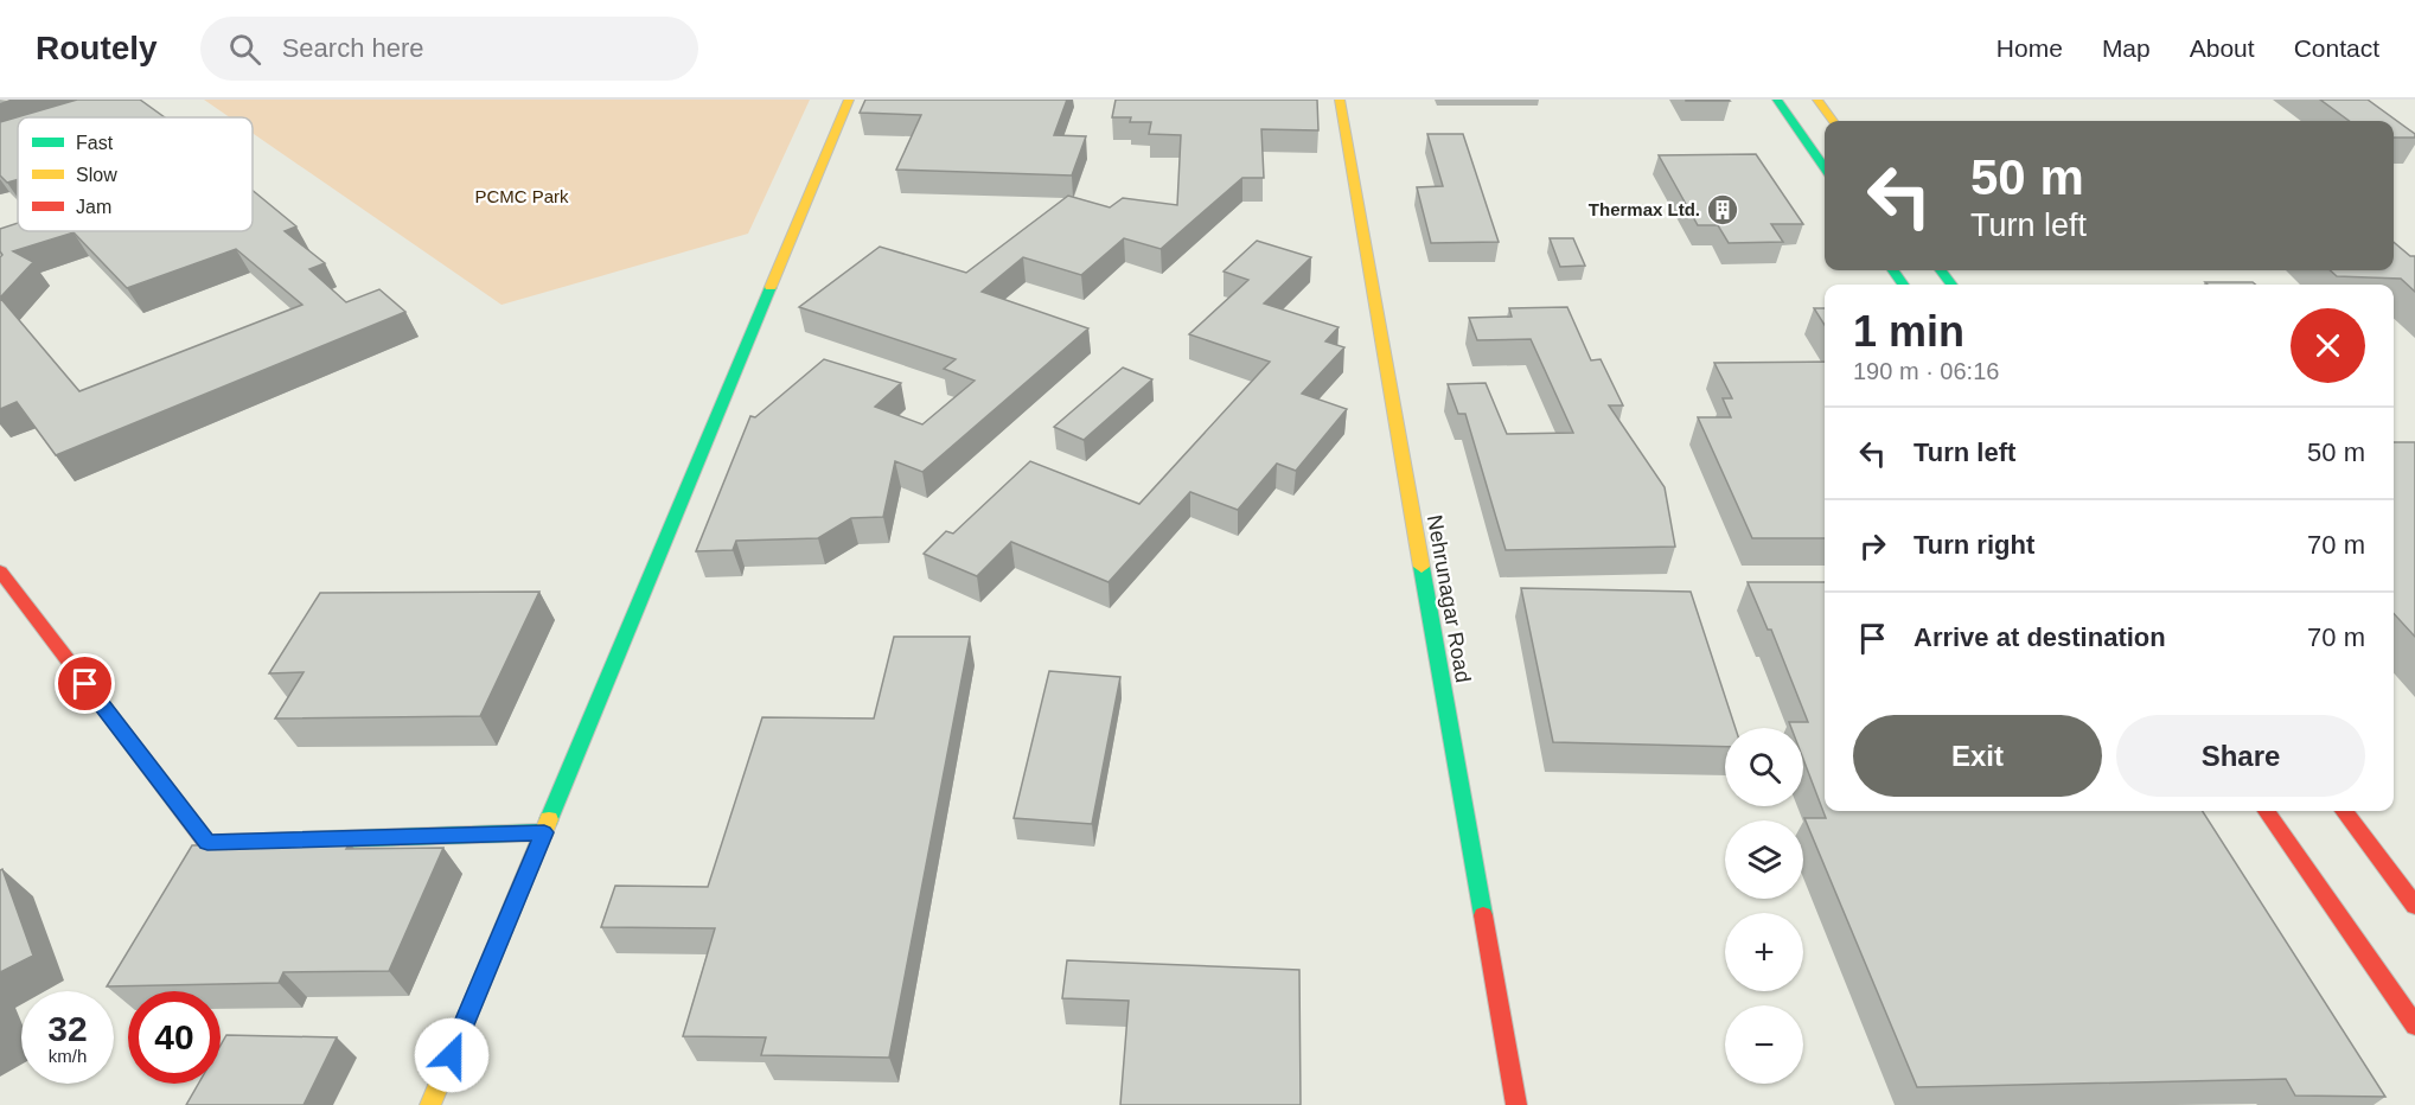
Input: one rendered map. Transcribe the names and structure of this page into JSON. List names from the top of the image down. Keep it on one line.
{"streets":{"street":["Nehrunagar Road"]},"parks":["PCMC Park"],"places":{"building":["Thermax Ltd."]},"legend":["Fast","Slow","Jam"],"page":{"header":"Routely","search":"Search here","nav":["Home","Map","About","Contact"],"turn":["50 m","Turn left"],"heading":["1 min","190 m · 06:16"],"list":[{"name":"Turn left","value":"50 m"},{"name":"Turn right","value":"70 m"},{"name":"Arrive at destination","value":"70 m"}],"buttons":["Exit","Share"],"map_buttons":["+","−"],"speed":"32 km/h","limit":"40"}}
